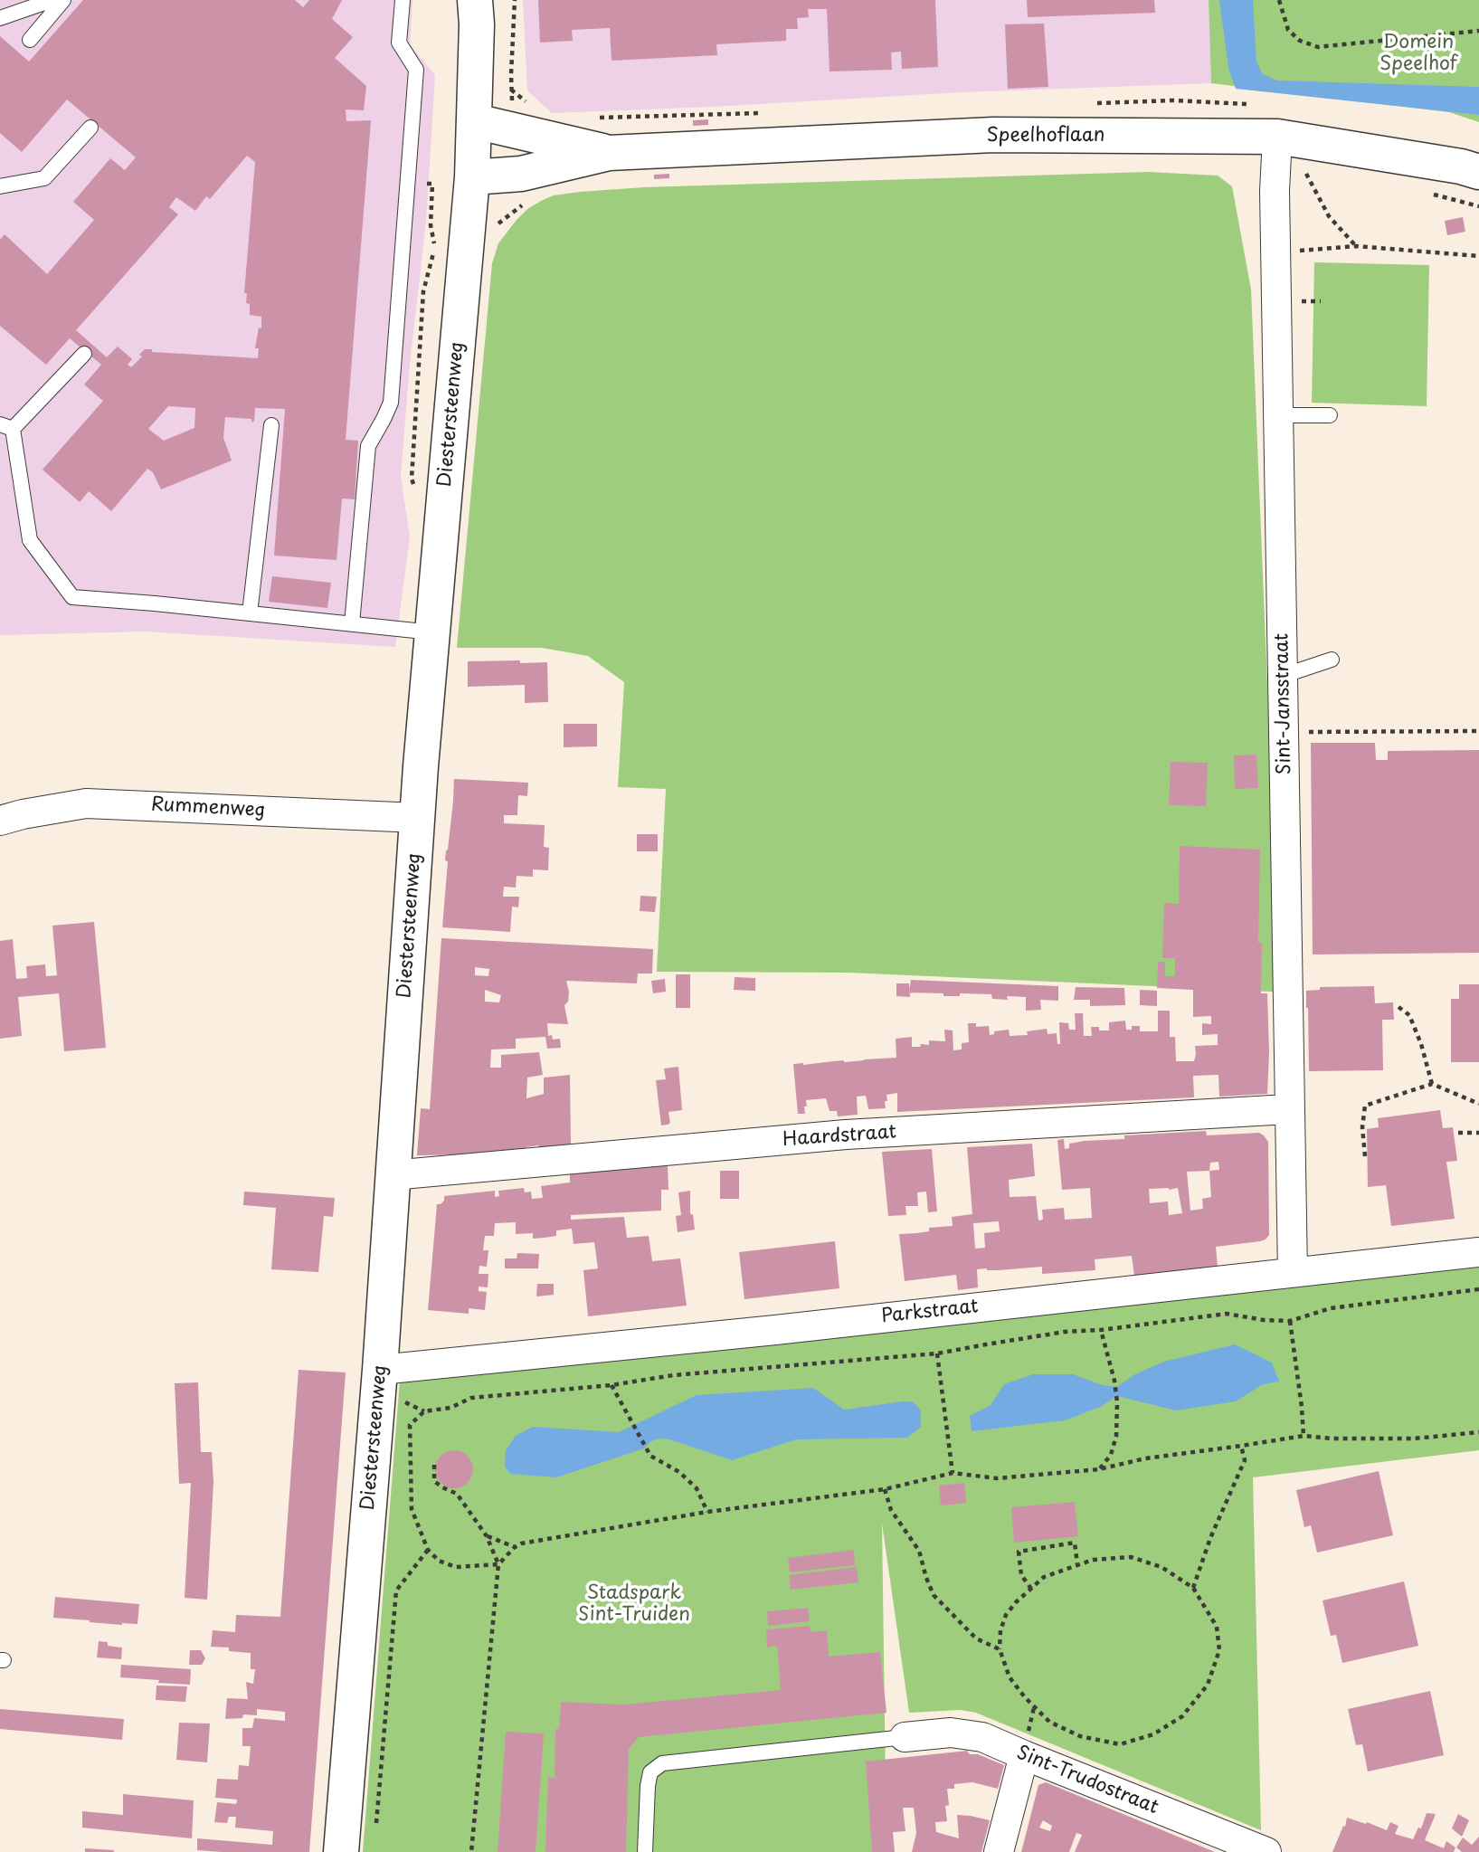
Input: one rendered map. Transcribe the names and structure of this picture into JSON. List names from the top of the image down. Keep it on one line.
{"streets":{"main road":["Speelhoflaan","Diestersteenweg"],"street":["Sint-Jansstraat","Rummenweg","Haardstraat","Parkstraat","Sint-Trudostraat"]},"crossings":[["Speelhoflaan","Diestersteenweg"],["Speelhoflaan","Sint-Jansstraat"],["Diestersteenweg","Rummenweg"],["Diestersteenweg","Haardstraat"],["Diestersteenweg","Parkstraat"],["Sint-Jansstraat","Haardstraat"],["Sint-Jansstraat","Parkstraat"]],"parks":["Domein Speelhof","Stadspark Sint-Truiden"]}
